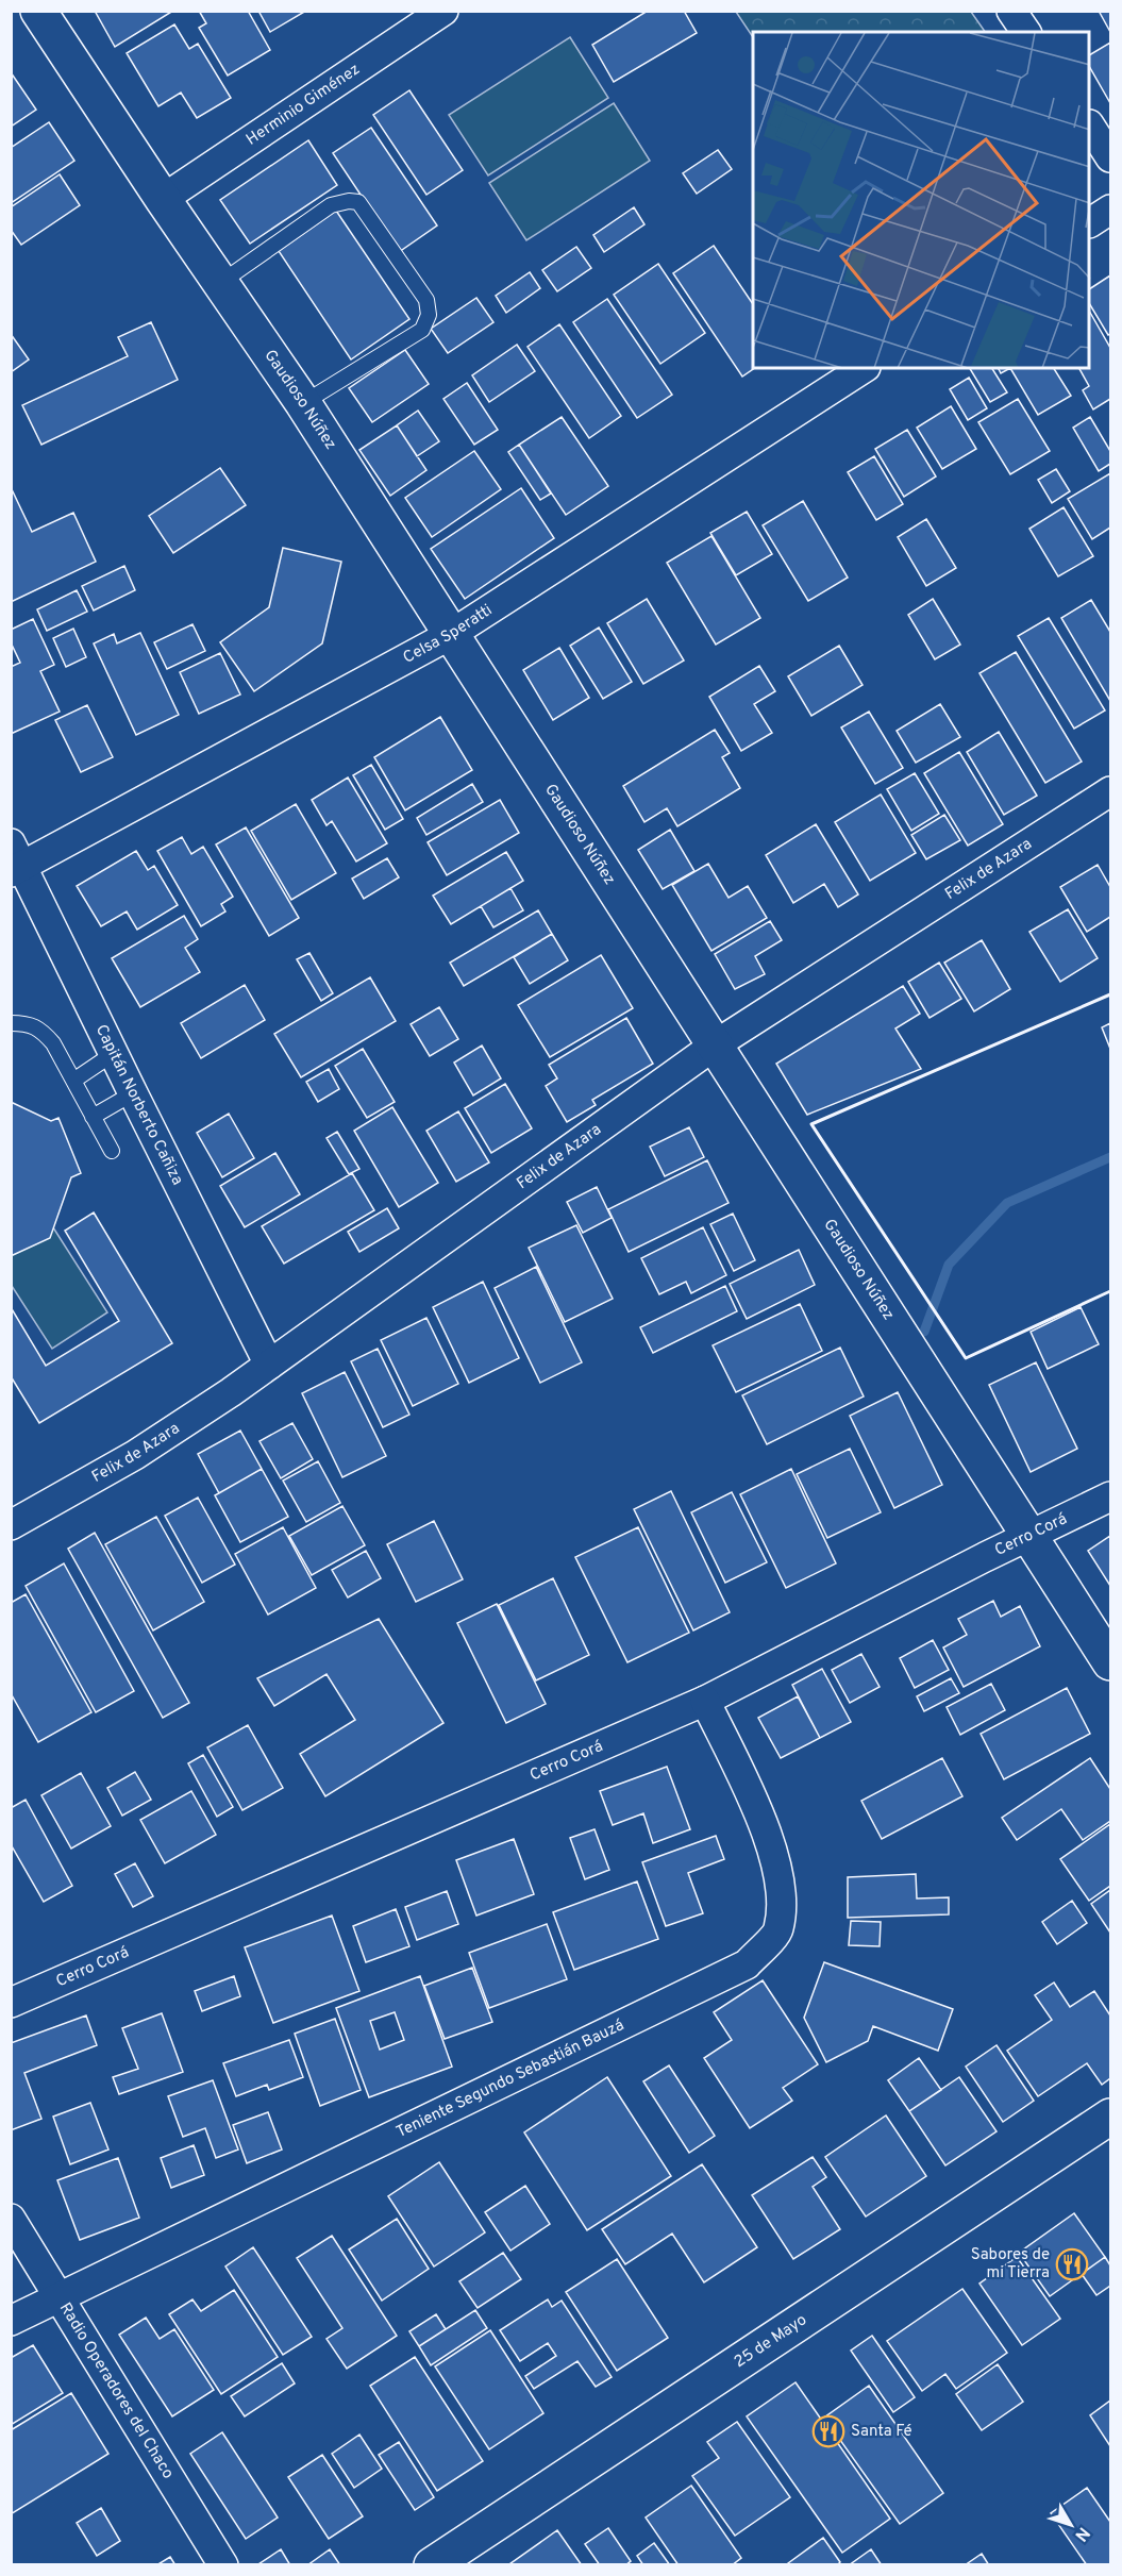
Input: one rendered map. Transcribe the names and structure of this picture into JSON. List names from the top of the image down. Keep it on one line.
{"streets":{"street":["Herminio Giménez","Gaudioso Núñez","Celsa Speratti","Felix de Azara","Capitán Norberto Cañiza","Cerro Corá","Teniente Segundo Sebastián Bauzá","25 de Mayo","Radio Operadores del Chaco"]},"crossings":[["Herminio Giménez","Gaudioso Núñez"],["Gaudioso Núñez","Celsa Speratti"],["Gaudioso Núñez","Felix de Azara"],["Gaudioso Núñez","Cerro Corá"],["Celsa Speratti","Capitán Norberto Cañiza"],["Felix de Azara","Capitán Norberto Cañiza"],["Cerro Corá","Teniente Segundo Sebastián Bauzá"],["Teniente Segundo Sebastián Bauzá","Radio Operadores del Chaco"]],"places":{"restaurant":["Sabores de mi Tierra","Santa Fé"]},"north":"bottom right"}
